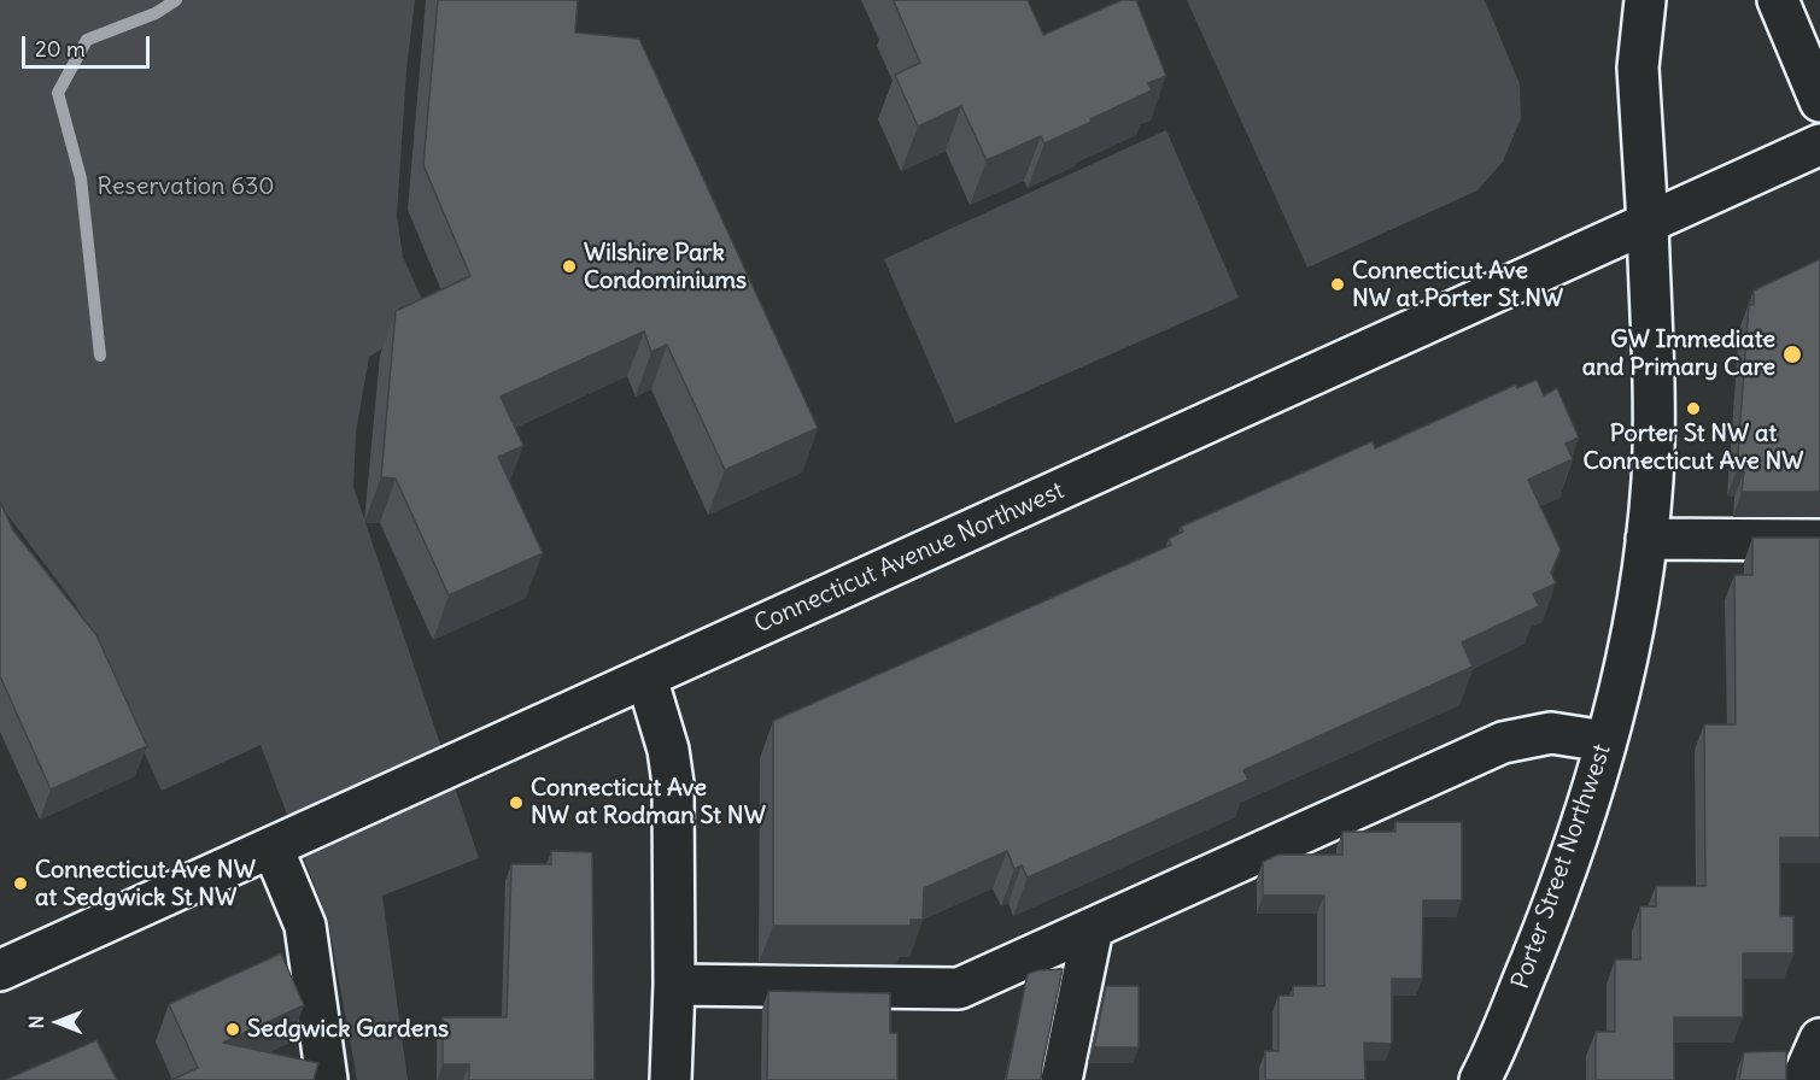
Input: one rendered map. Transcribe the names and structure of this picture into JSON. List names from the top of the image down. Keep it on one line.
{"streets":{"main road":["Connecticut Avenue Northwest","Porter Street Northwest"]},"crossings":[["Connecticut Avenue Northwest","Porter Street Northwest"]],"parks":["Reservation 630"],"places":["Wilshire Park Condominiums","Connecticut Ave NW at Porter St NW","GW Immediate and Primary Care","Porter St NW at Connecticut Ave NW","Connecticut Ave NW at Rodman St NW","Connecticut Ave NW at Sedgwick St NW","Sedgwick Gardens"],"scale_bar":"20 m","north":"left"}
